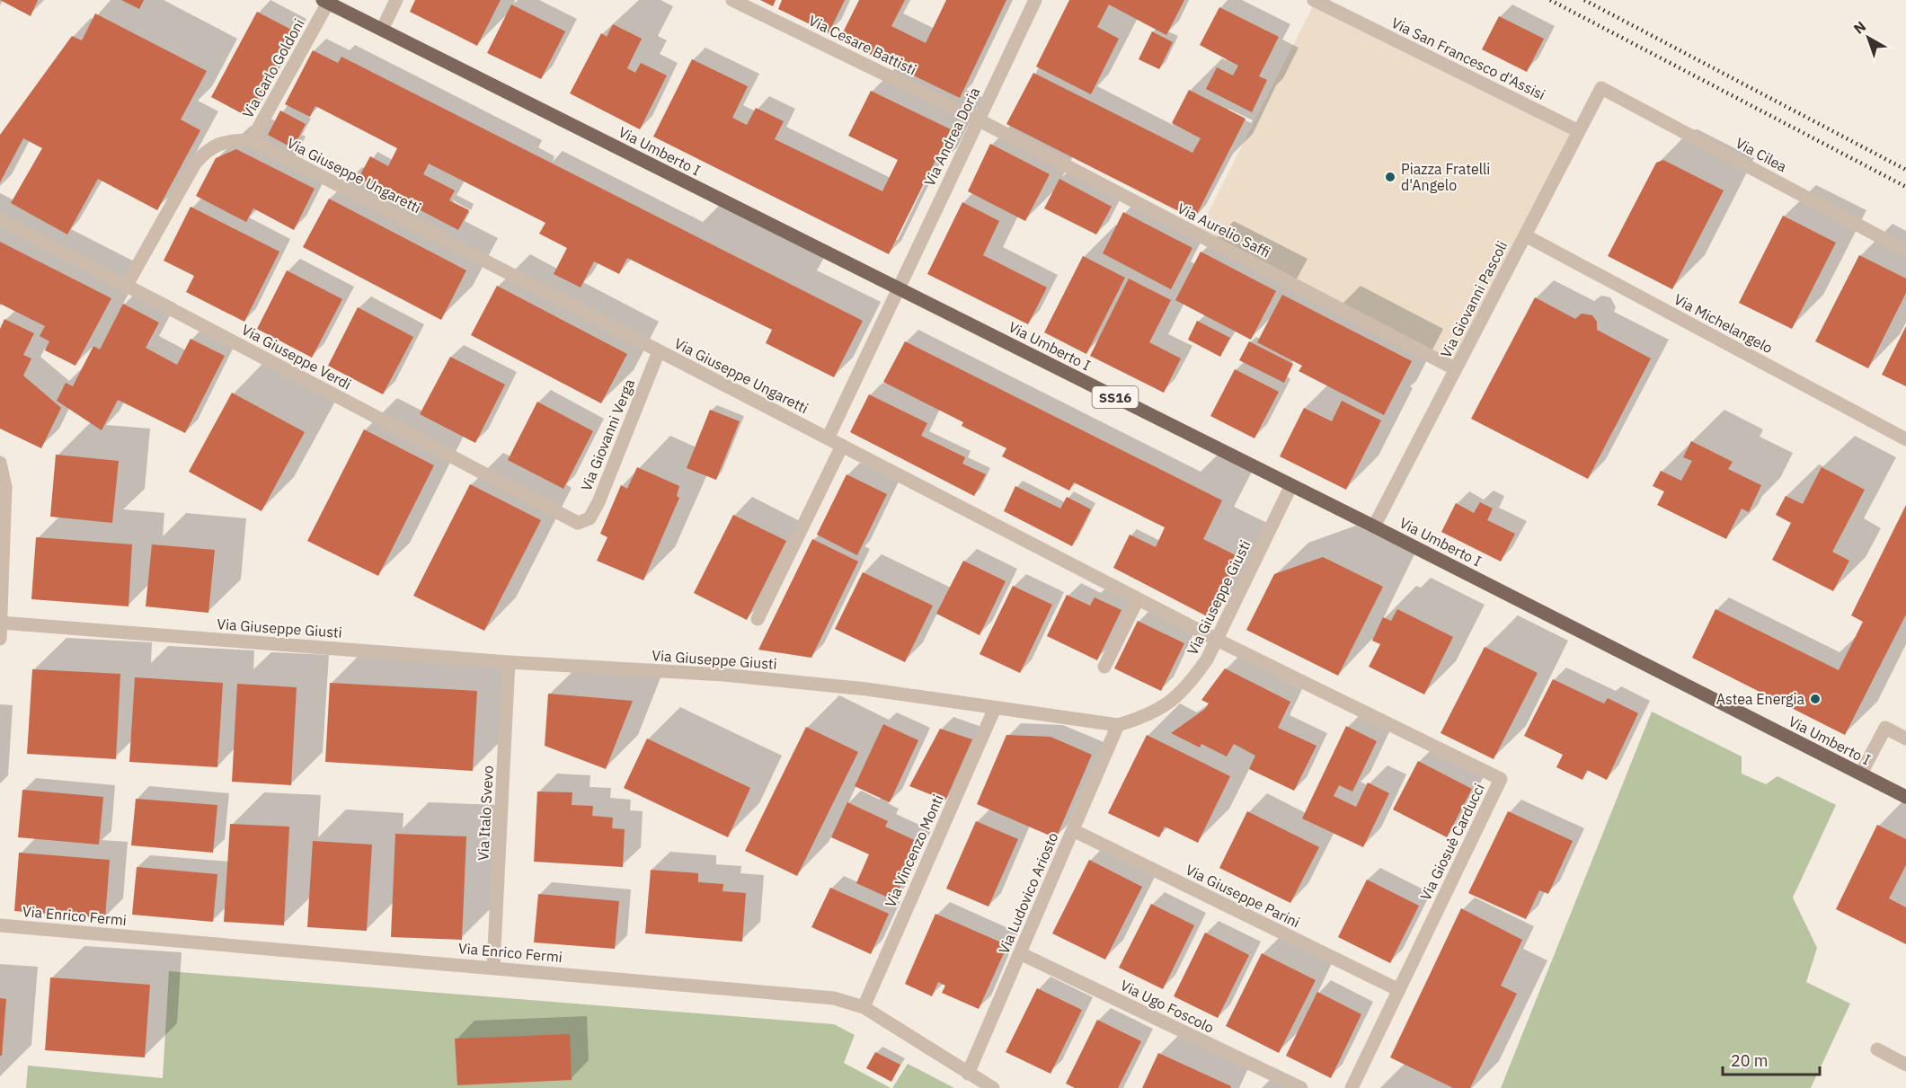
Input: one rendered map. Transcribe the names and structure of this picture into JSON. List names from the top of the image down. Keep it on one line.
{"streets":{"main road":["Via Umberto I","SS16"],"street":["Via Cesare Battisti","Via San Francesco d'Assisi","Via Carlo Goldoni","Via Andrea Doria","Via Cilea","Via Giuseppe Ungaretti","Via Aurelio Saffi","Via Giovanni Pascoli","Via Michelangelo","Via Giuseppe Verdi","Via Giovanni Verga","Via Giuseppe Giusti","Via Italo Svevo","Via Giosuè Carducci","Via Vincenzo Monti","Via Ludovico Ariosto","Via Giuseppe Parini","Via Enrico Fermi","Via Ugo Foscolo"]},"crossings":[["Via Cesare Battisti","Via Andrea Doria"],["Via Cesare Battisti","Via Aurelio Saffi"],["Via San Francesco d'Assisi","Via Giovanni Pascoli"],["Via Carlo Goldoni","Via Umberto I"],["Via Carlo Goldoni","Via Giuseppe Ungaretti"],["Via Carlo Goldoni","Via Giuseppe Verdi"],["Via Andrea Doria","Via Umberto I"],["Via Andrea Doria","Via Giuseppe Ungaretti"],["Via Andrea Doria","Via Aurelio Saffi"],["Via Umberto I","Via Giovanni Pascoli"],["Via Umberto I","Via Giuseppe Giusti"],["Via Cilea","Via Giovanni Pascoli"],["Via Giuseppe Ungaretti","Via Giovanni Verga"],["Via Giuseppe Ungaretti","Via Giuseppe Giusti"],["Via Giuseppe Ungaretti","Via Giosuè Carducci"],["Via Aurelio Saffi","Via Giovanni Pascoli"],["Via Giovanni Pascoli","Via Michelangelo"],["Via Giuseppe Verdi","Via Giovanni Verga"],["Via Giuseppe Giusti","Via Italo Svevo"],["Via Giuseppe Giusti","Via Giosuè Carducci"],["Via Giuseppe Giusti","Via Vincenzo Monti"],["Via Giuseppe Giusti","Via Ludovico Ariosto"],["Via Italo Svevo","Via Enrico Fermi"],["Via Giosuè Carducci","Via Giuseppe Parini"],["Via Vincenzo Monti","Via Enrico Fermi"],["Via Ludovico Ariosto","Via Giuseppe Parini"],["Via Ludovico Ariosto","Via Enrico Fermi"],["Via Ludovico Ariosto","Via Ugo Foscolo"]],"places":["Piazza Fratelli d'Angelo","Astea Energia"],"scale_bar":"20 m","north":"top left"}
